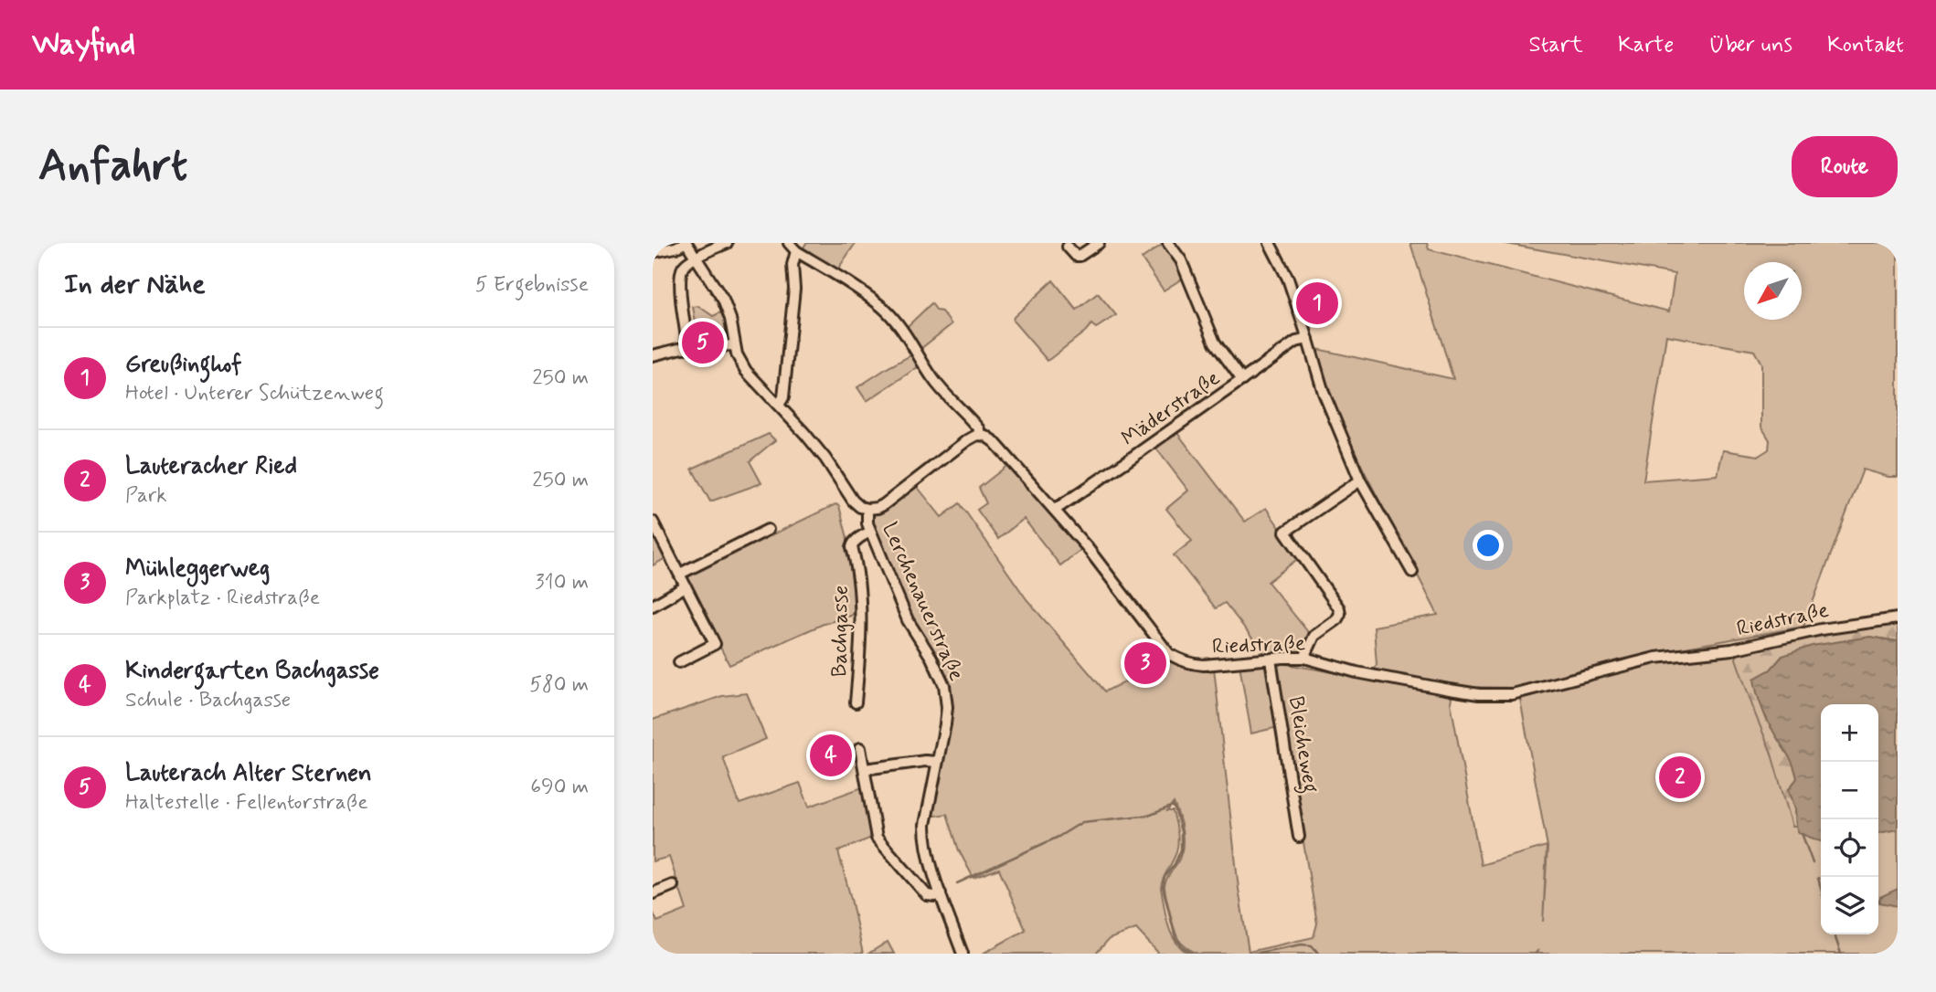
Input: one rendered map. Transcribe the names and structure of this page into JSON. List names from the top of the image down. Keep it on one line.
{"streets":{"street":["Mäderstraße","Lerchenauerstraße","Riedstraße","Bachgasse","Bleicheweg"]},"crossings":[["Mäderstraße","Riedstraße"],["Lerchenauerstraße","Bachgasse"],["Riedstraße","Bleicheweg"]],"north":"bottom left","page":{"header":"Wayfind","nav":["Start","Karte","Über uns","Kontakt"],"buttons":"Route","title":"Anfahrt","heading":["In der Nähe","5 Ergebnisse"],"pins":["1","5","3","4","2"],"list":[{"mark":"1","name":"Greußinghof","note":"Hotel · Unterer Schützenweg","value":"250 m"},{"mark":"2","name":"Lauteracher Ried","note":"Park","value":"250 m"},{"mark":"3","name":"Mühleggerweg","note":"Parkplatz · Riedstraße","value":"310 m"},{"mark":"4","name":"Kindergarten Bachgasse","note":"Schule · Bachgasse","value":"580 m"},{"mark":"5","name":"Lauterach Alter Sternen","note":"Haltestelle · Fellentorstraße","value":"690 m"}],"map_buttons":["+","−"]}}
